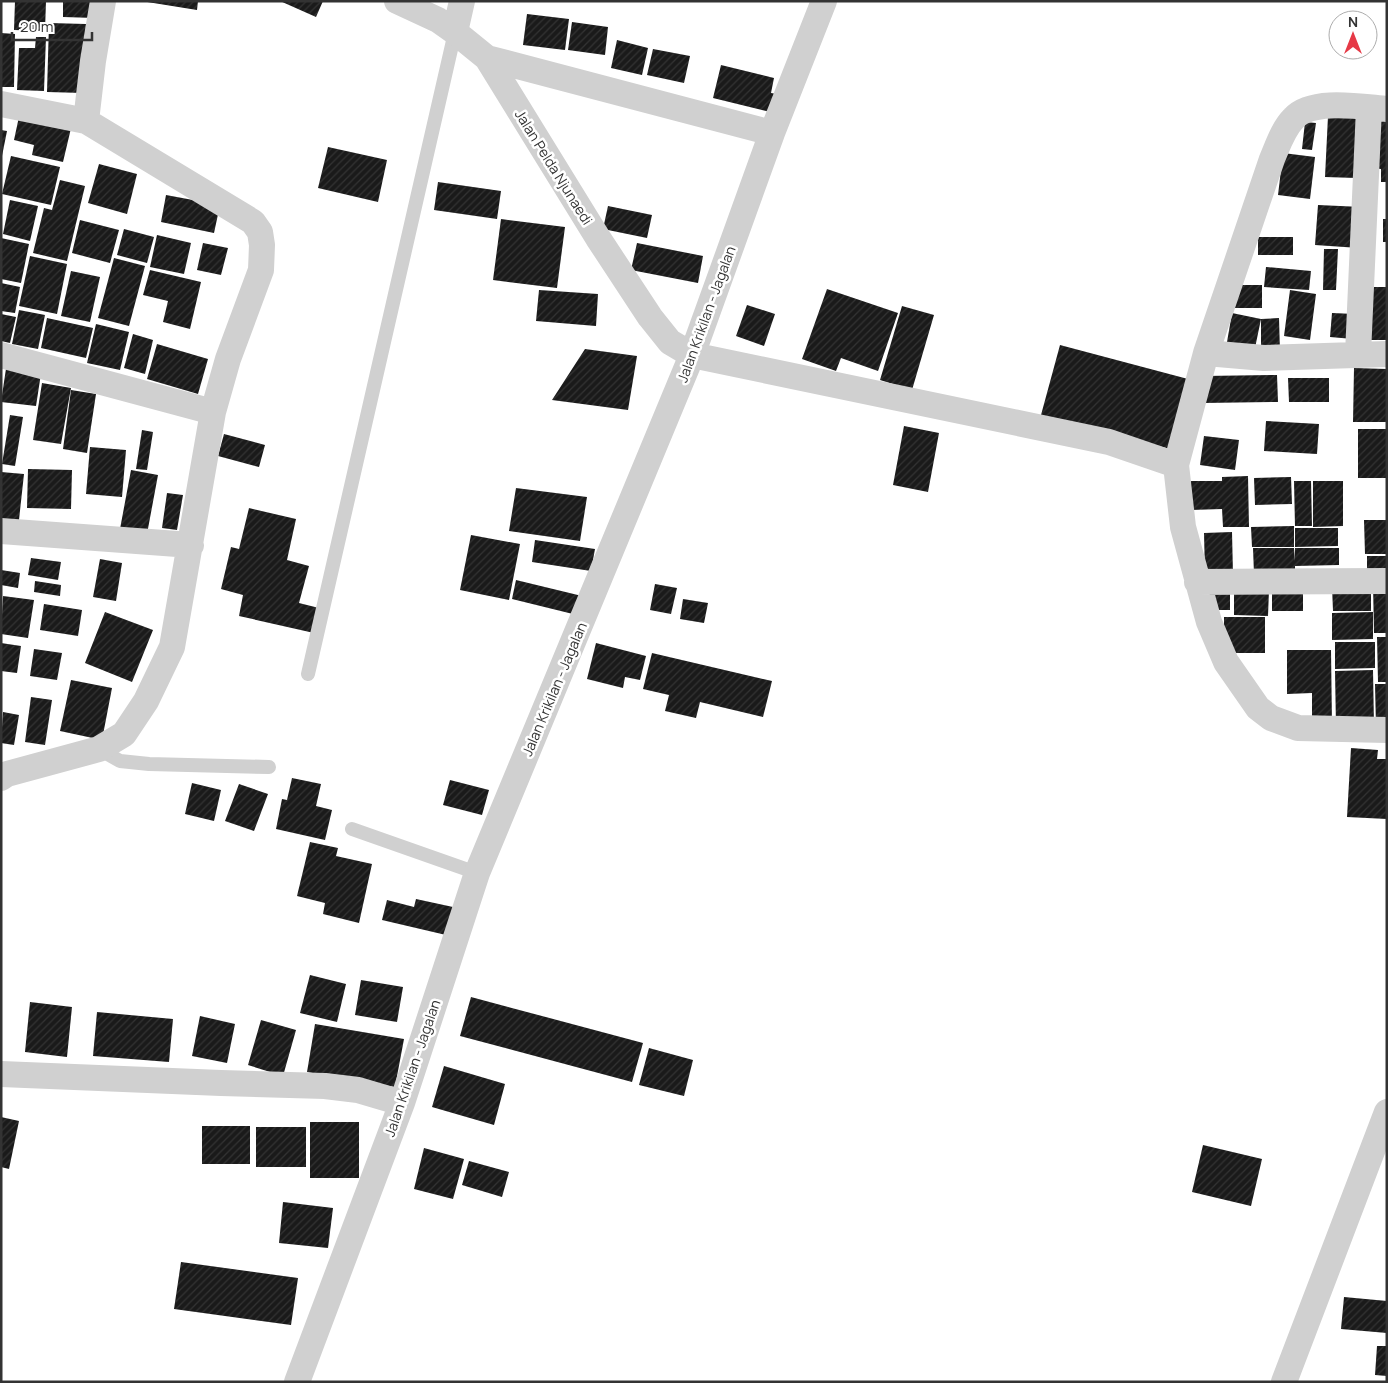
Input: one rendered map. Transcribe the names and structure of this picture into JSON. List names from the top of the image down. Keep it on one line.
{"streets":{"street":["Jalan Pelda Njunaedi","Jalan Krikilan - Jagalan"]},"crossings":[["Jalan Pelda Njunaedi","Jalan Krikilan - Jagalan"]],"scale_bar":"20 m","north":"top"}
